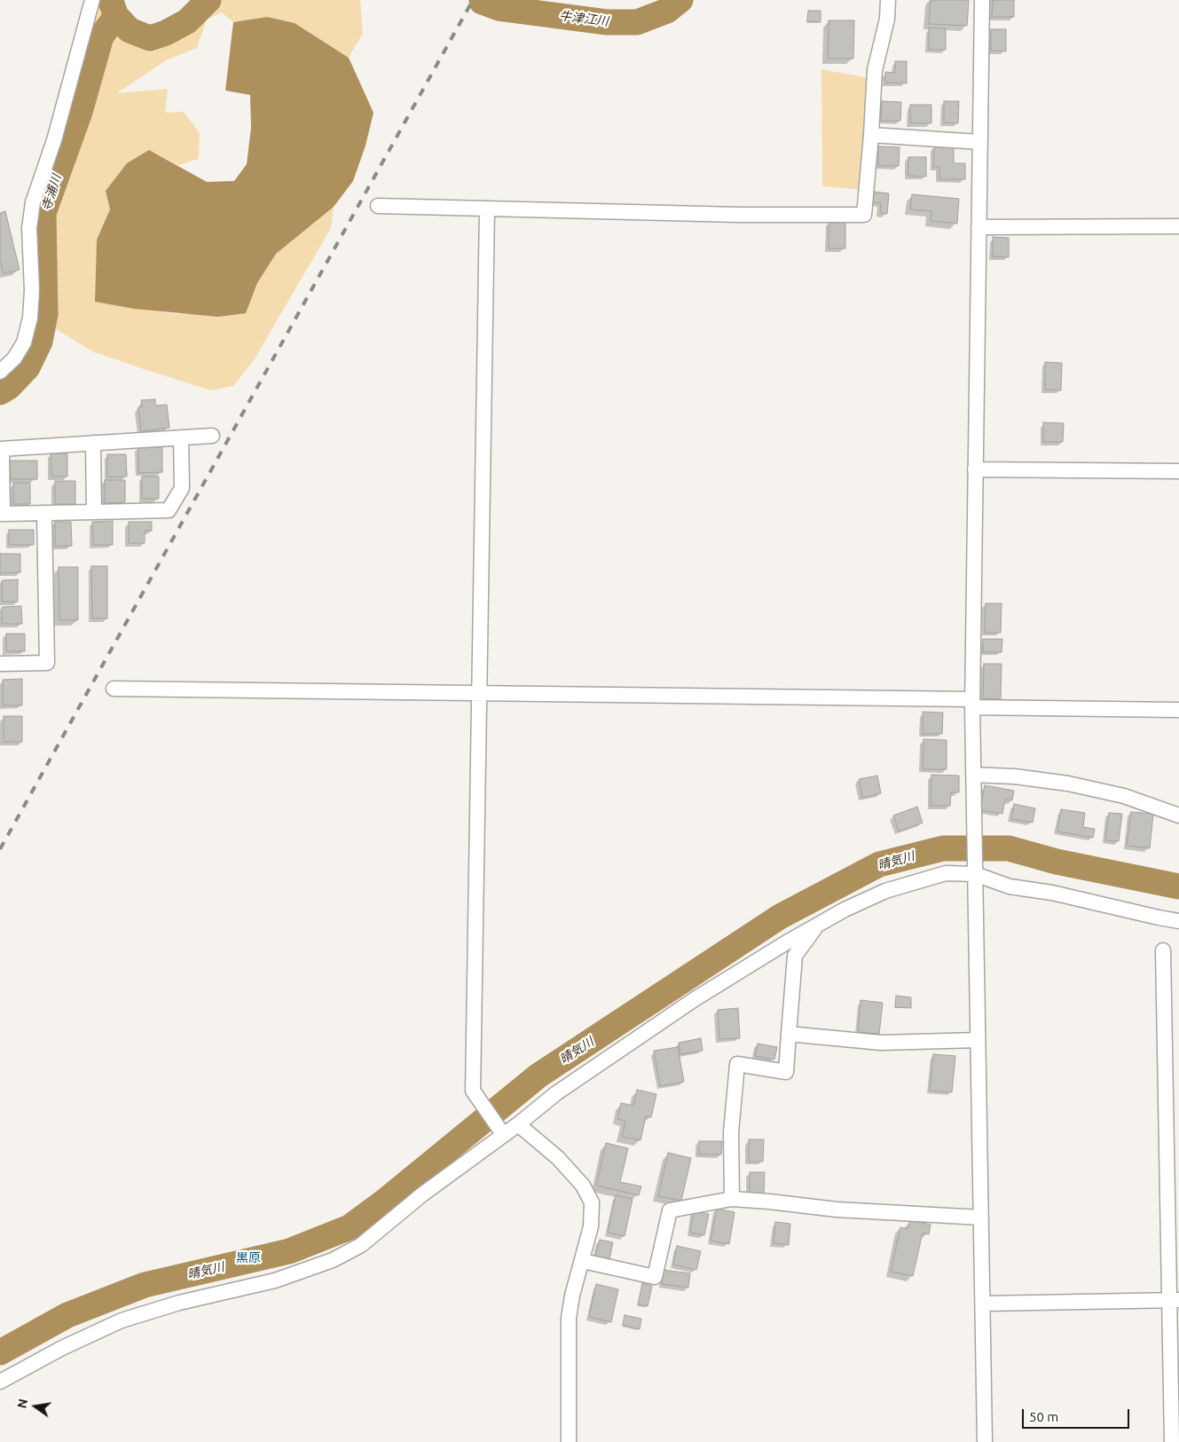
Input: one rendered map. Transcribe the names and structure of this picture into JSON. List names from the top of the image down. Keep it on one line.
{"districts":["黒原"],"water":["牛津江川","寺浦川","晴気川"],"scale_bar":"50 m","north":"left"}
